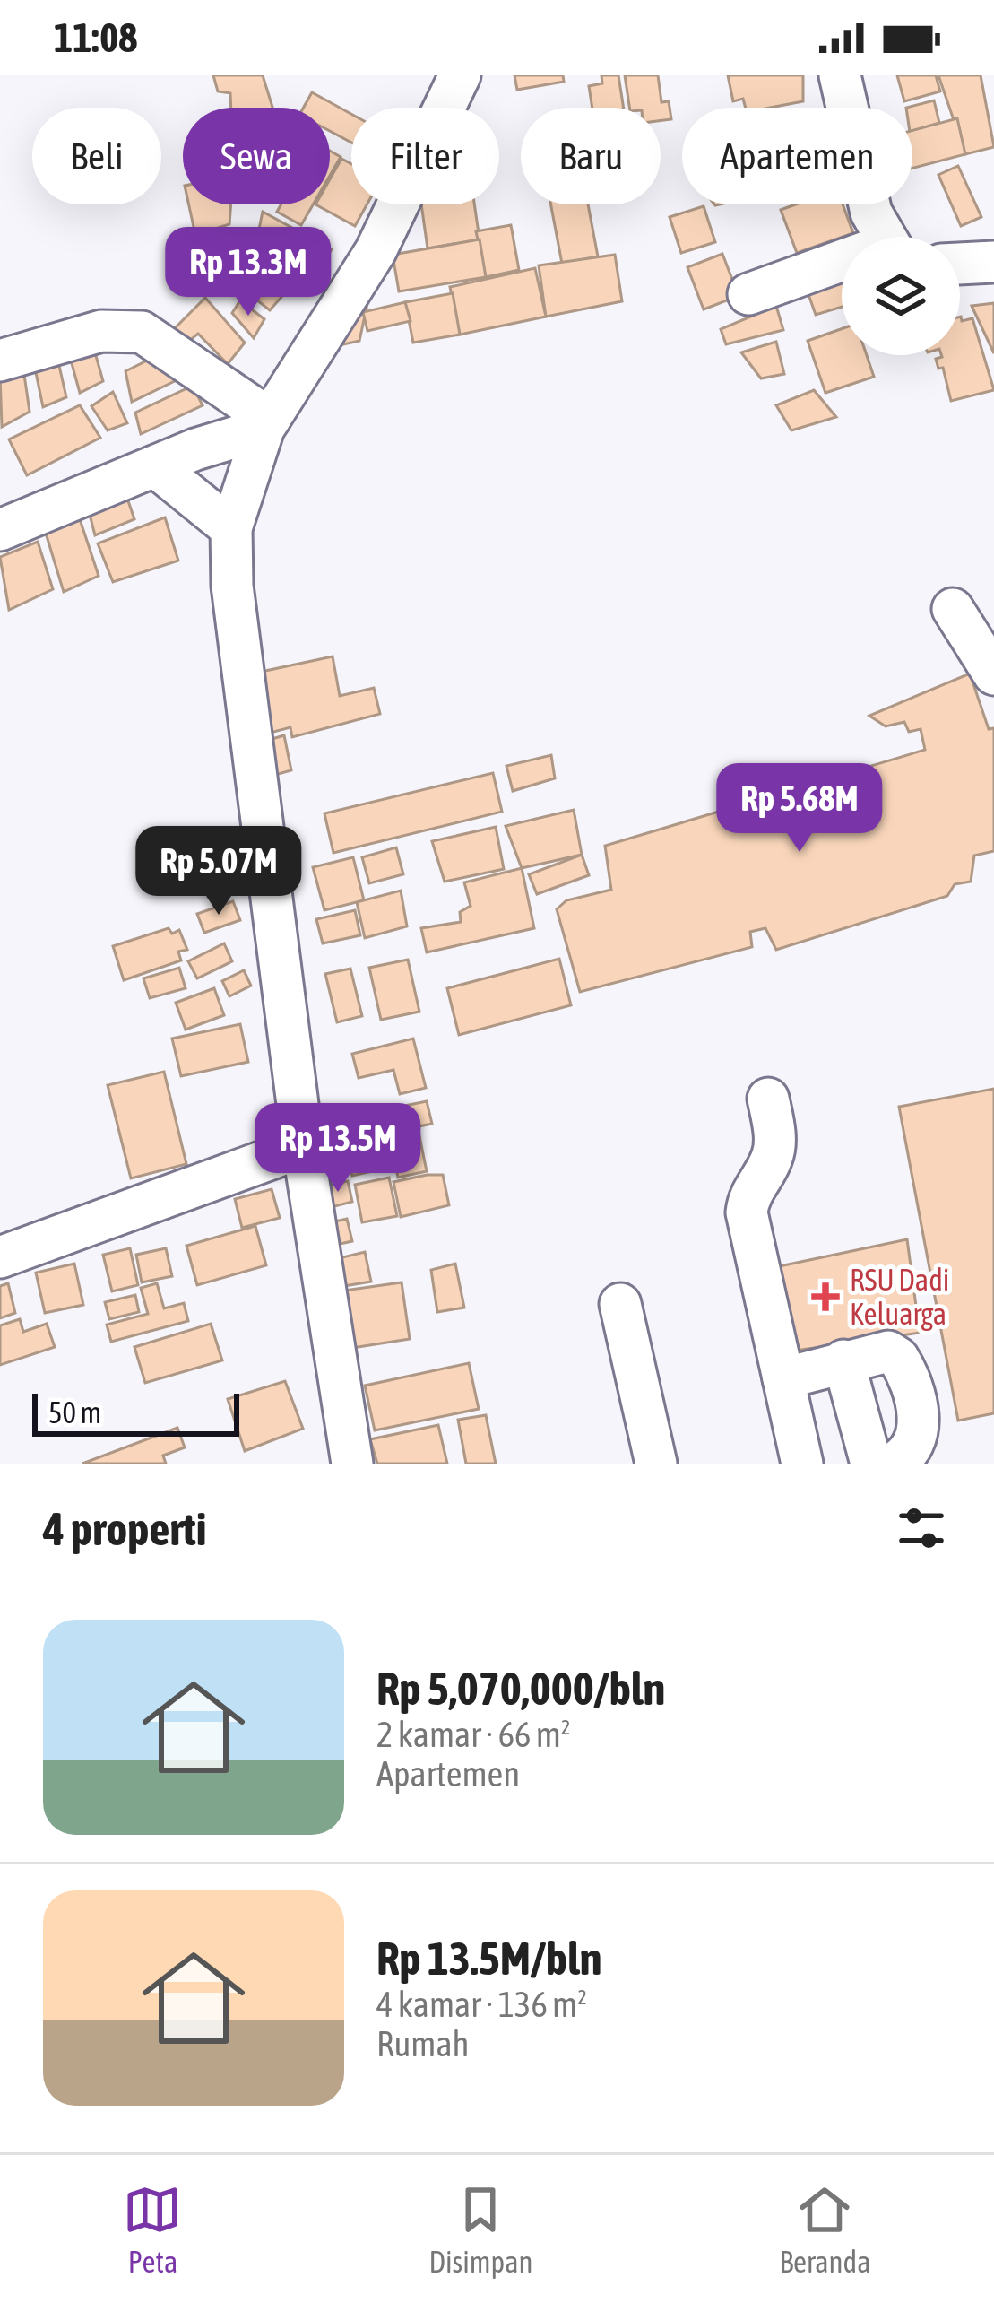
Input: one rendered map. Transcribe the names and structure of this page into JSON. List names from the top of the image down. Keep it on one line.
{"places":{"health":["RSU Dadi Keluarga"]},"scale_bar":"50 m","page":{"status":"11:08","chip":["Beli","Sewa","Filter","Baru","Apartemen"],"price":["Rp 13.3M","Rp 5.68M","Rp 5.07M","Rp 13.5M"],"scale":"50 m","heading":"4 properti","list":[{"name":"Rp 5,070,000/bln","note":"2 kamar · 66 m² · Apartemen"},{"name":"Rp 13.5M/bln","note":"4 kamar · 136 m² · Rumah"}],"tabs":["Peta","Disimpan","Beranda"]}}
